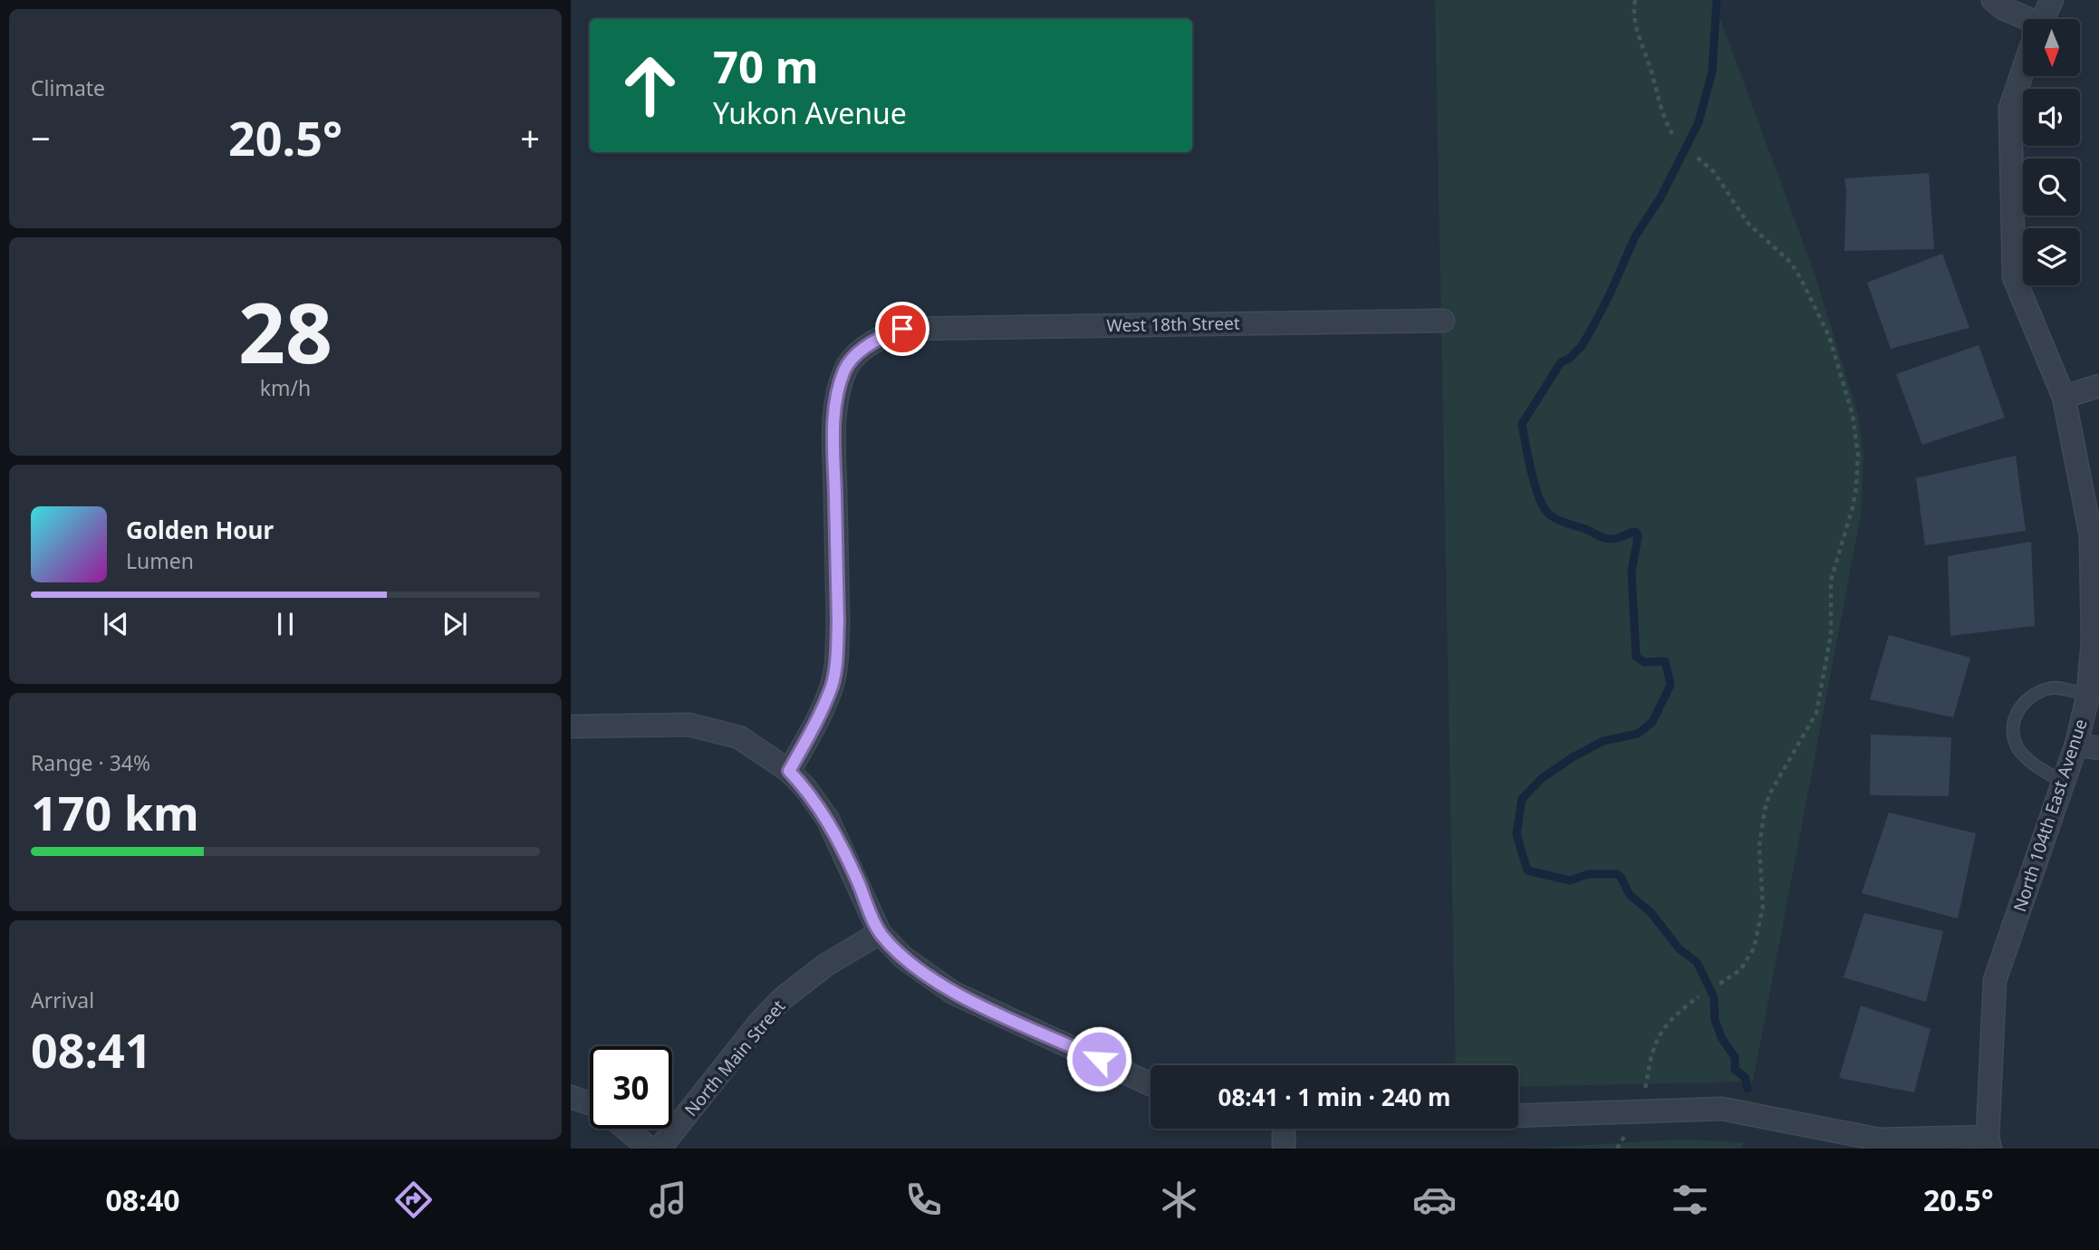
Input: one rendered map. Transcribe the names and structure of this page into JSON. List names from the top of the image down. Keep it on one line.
{"streets":{"street":["West 18th Street","North 104th East Avenue","North Main Street"]},"north":"bottom","page":{"tile":["Climate",["28","km/h"],["Range · 34%","170 km"],["Arrival","08:41"]],"turn":["70 m","Yukon Avenue"],"heat":["−","20.5°","+"],"song":["Golden Hour","Lumen"],"limit":"30","trip":"08:41 · 1 min · 240 m","tabs":["08:40","20.5°"]}}
